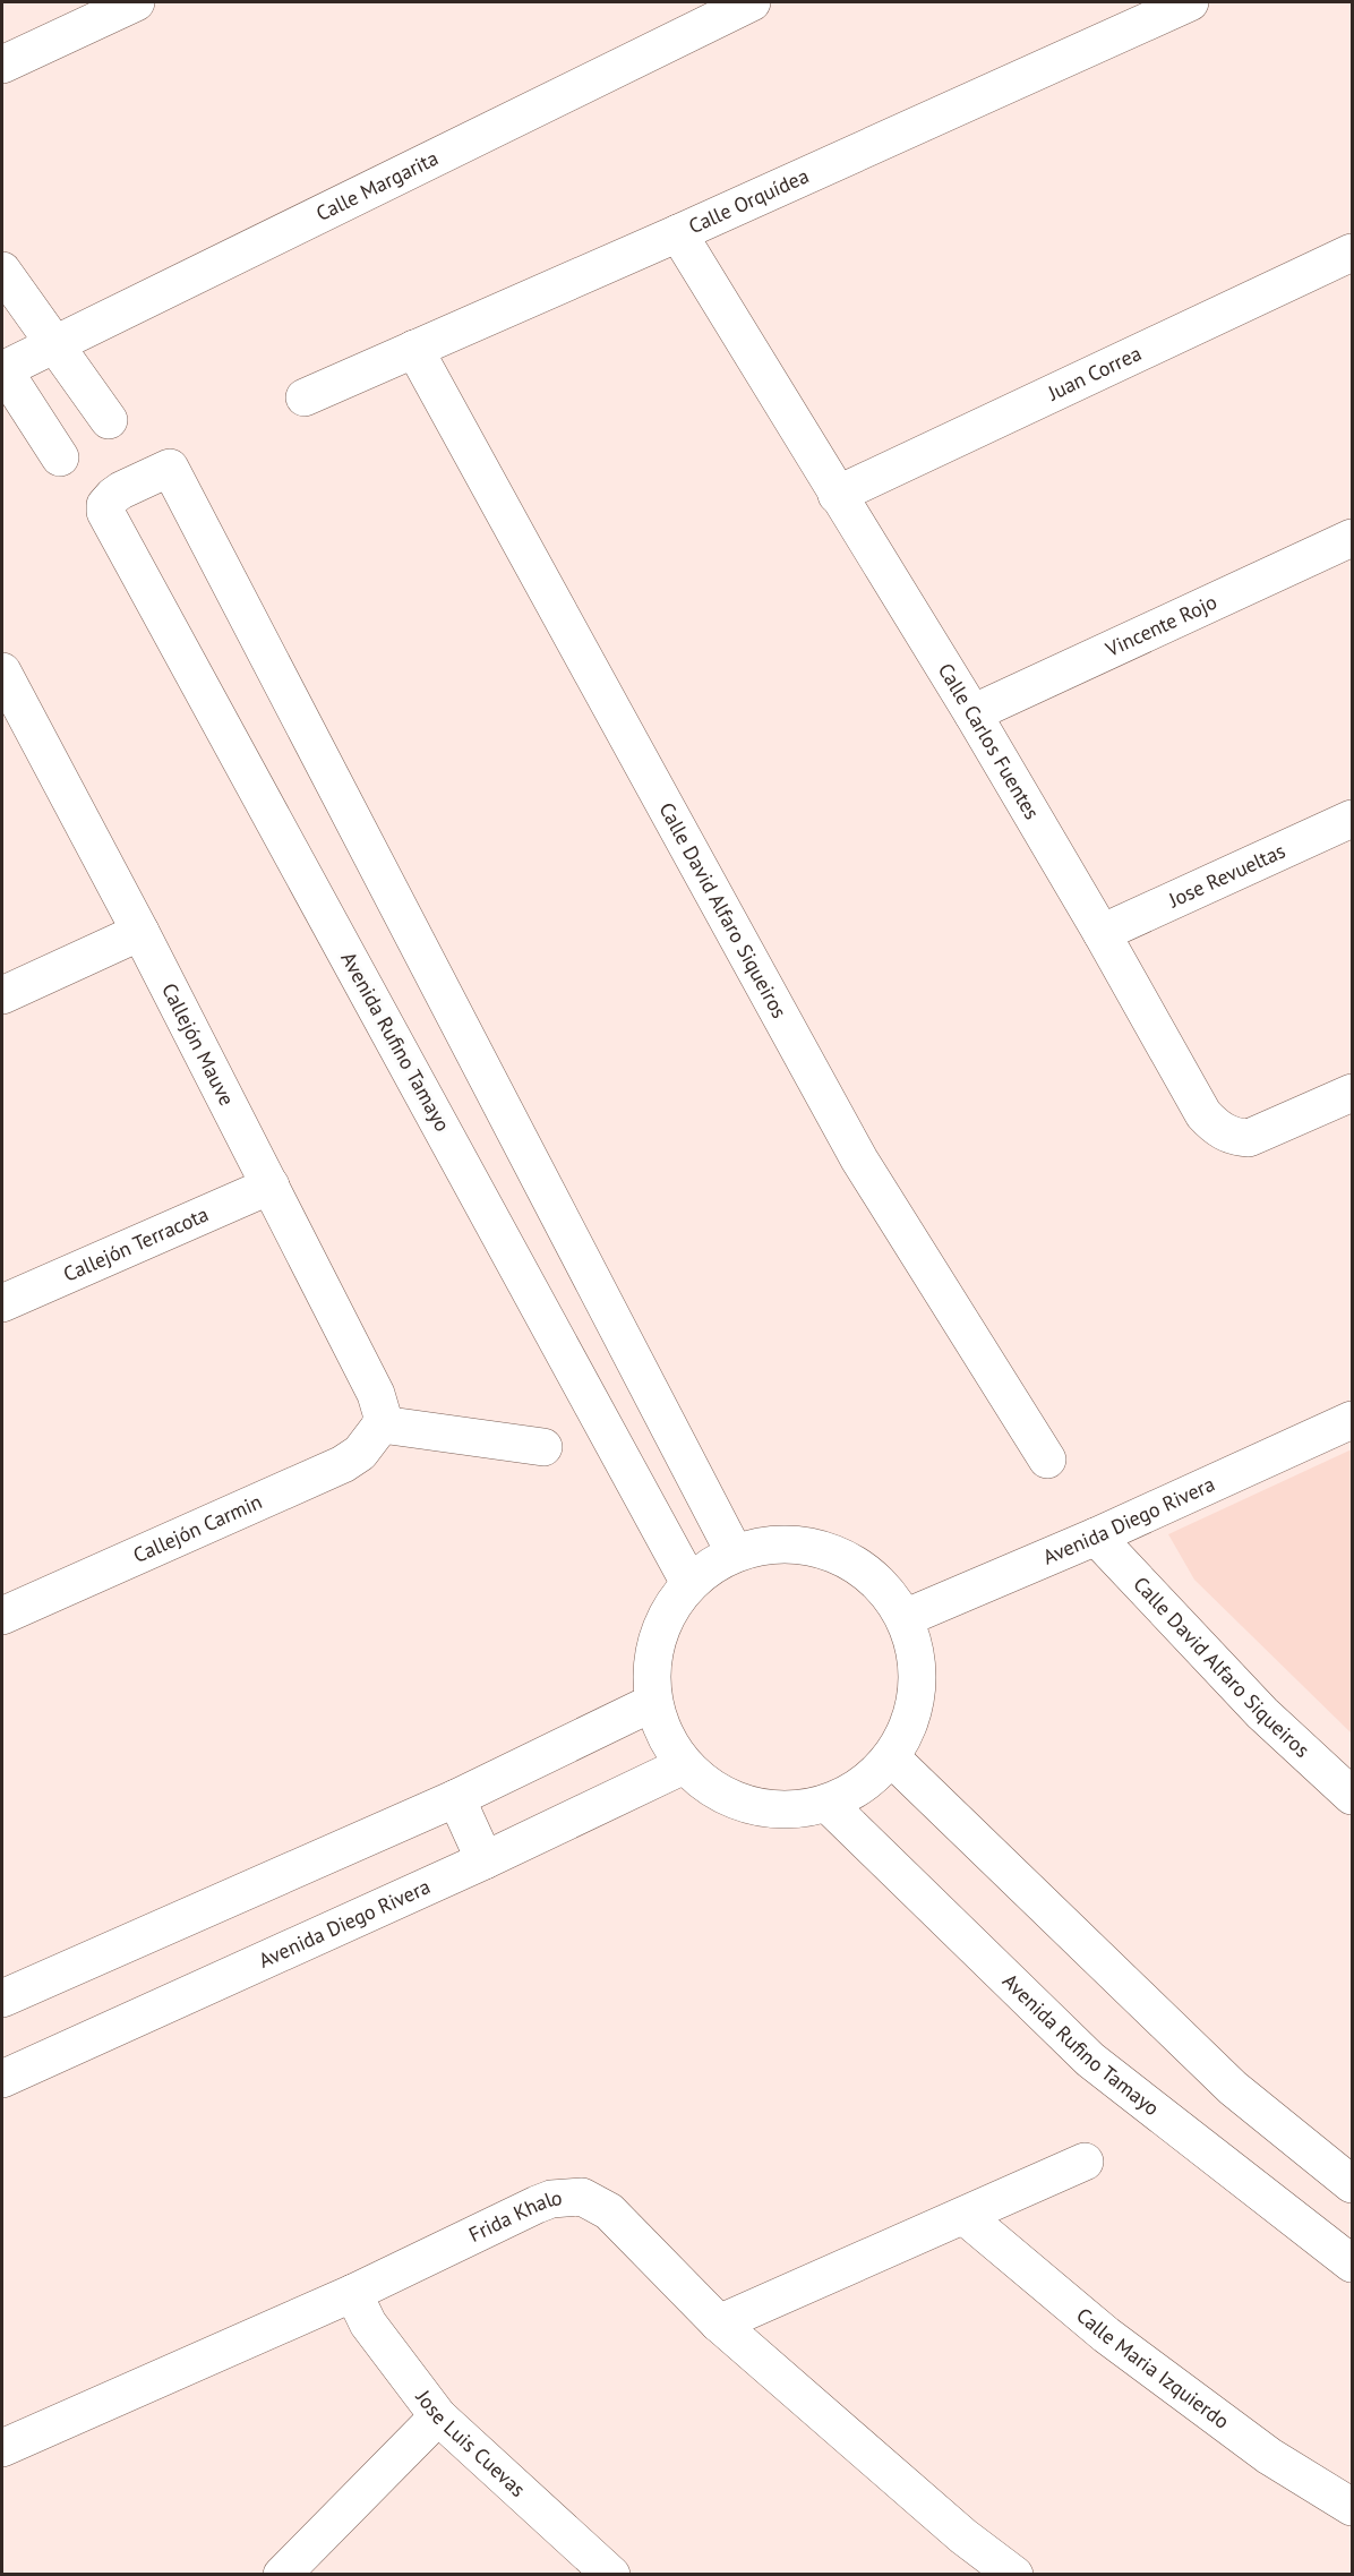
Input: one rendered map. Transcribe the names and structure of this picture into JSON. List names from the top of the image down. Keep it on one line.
{"streets":{"street":["Calle Margarita","Calle Orquídea","Juan Correa","Vincente Rojo","Calle Carlos Fuentes","Jose Revueltas","Calle David Alfaro Siqueiros","Avenida Rufino Tamayo","Callejón Mauve","Callejón Terracota","Avenida Diego Rivera","Callejón Carmin","Frida Khalo","Calle Maria Izquierdo","Jose Luis Cuevas"]},"crossings":[["Calle Orquídea","Calle Carlos Fuentes"],["Calle Orquídea","Calle David Alfaro Siqueiros"],["Juan Correa","Calle Carlos Fuentes"],["Vincente Rojo","Calle Carlos Fuentes"],["Calle Carlos Fuentes","Jose Revueltas"],["Calle David Alfaro Siqueiros","Avenida Diego Rivera"],["Callejón Mauve","Callejón Terracota"],["Callejón Mauve","Callejón Carmin"],["Frida Khalo","Jose Luis Cuevas"]]}
